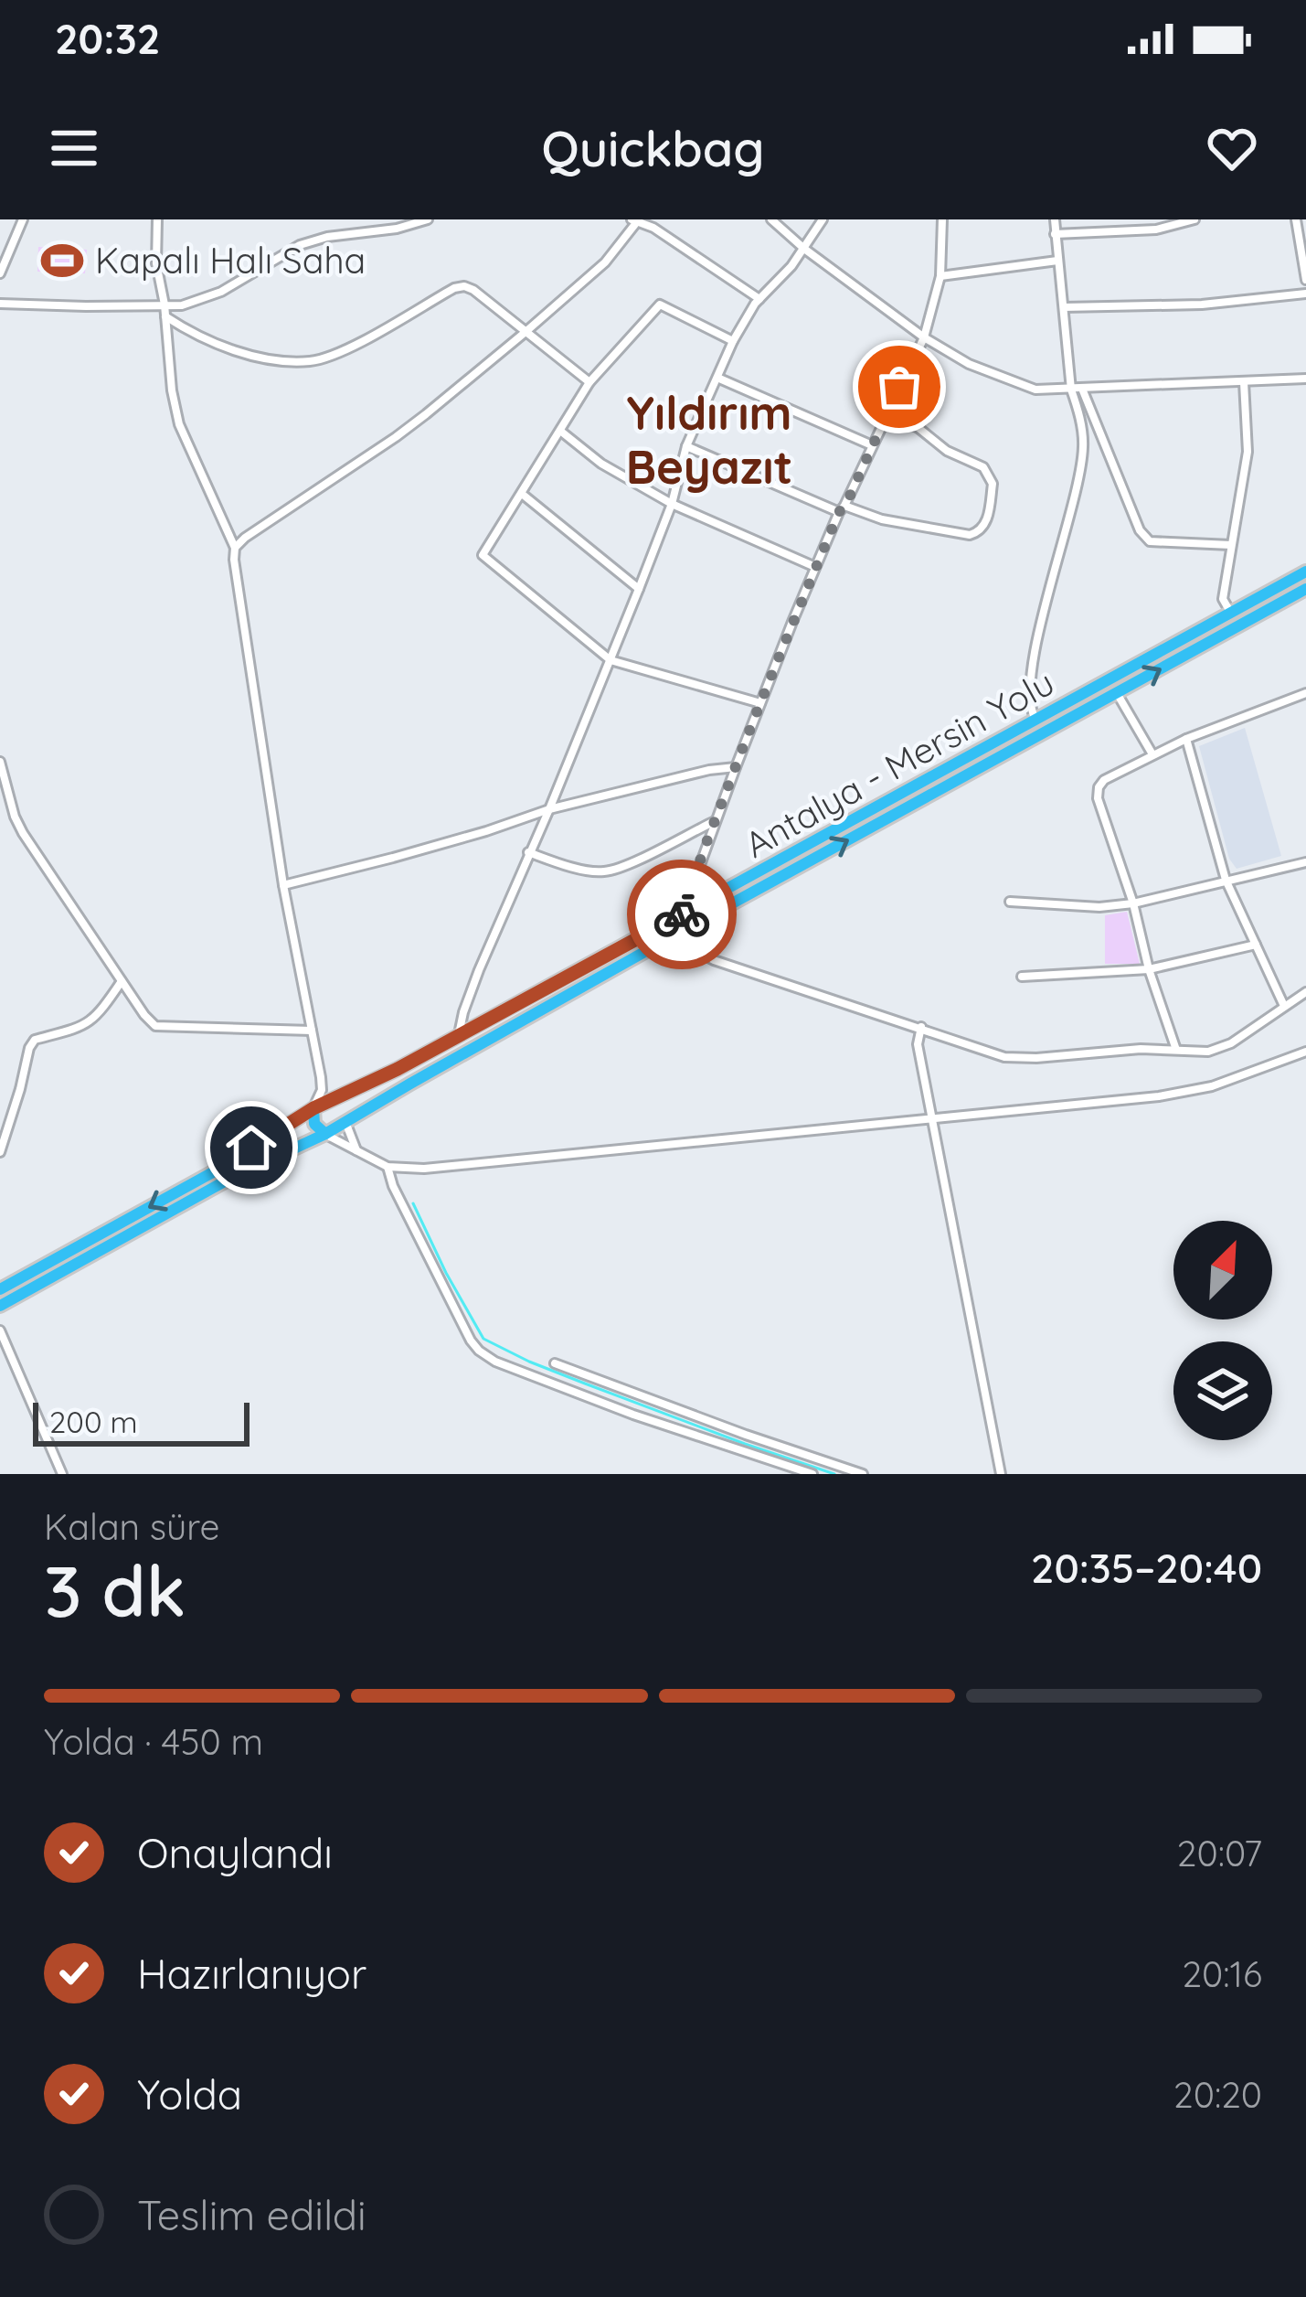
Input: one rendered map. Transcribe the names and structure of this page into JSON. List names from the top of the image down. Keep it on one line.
{"streets":{"highway":["Antalya - Mersin Yolu"]},"districts":["Yıldırım Beyazıt"],"places":{"sports":["Kapalı Halı Saha"]},"scale_bar":"200 m","north":"top right","page":{"status":"20:32","header":"Quickbag","scale":"200 m","heading":["3 dk","Kalan süre","20:35–20:40"],"bar":"Yolda · 450 m","list":[["Onaylandı","20:07"],["Hazırlanıyor","20:16"],["Yolda","20:20"],"Teslim edildi"]}}
